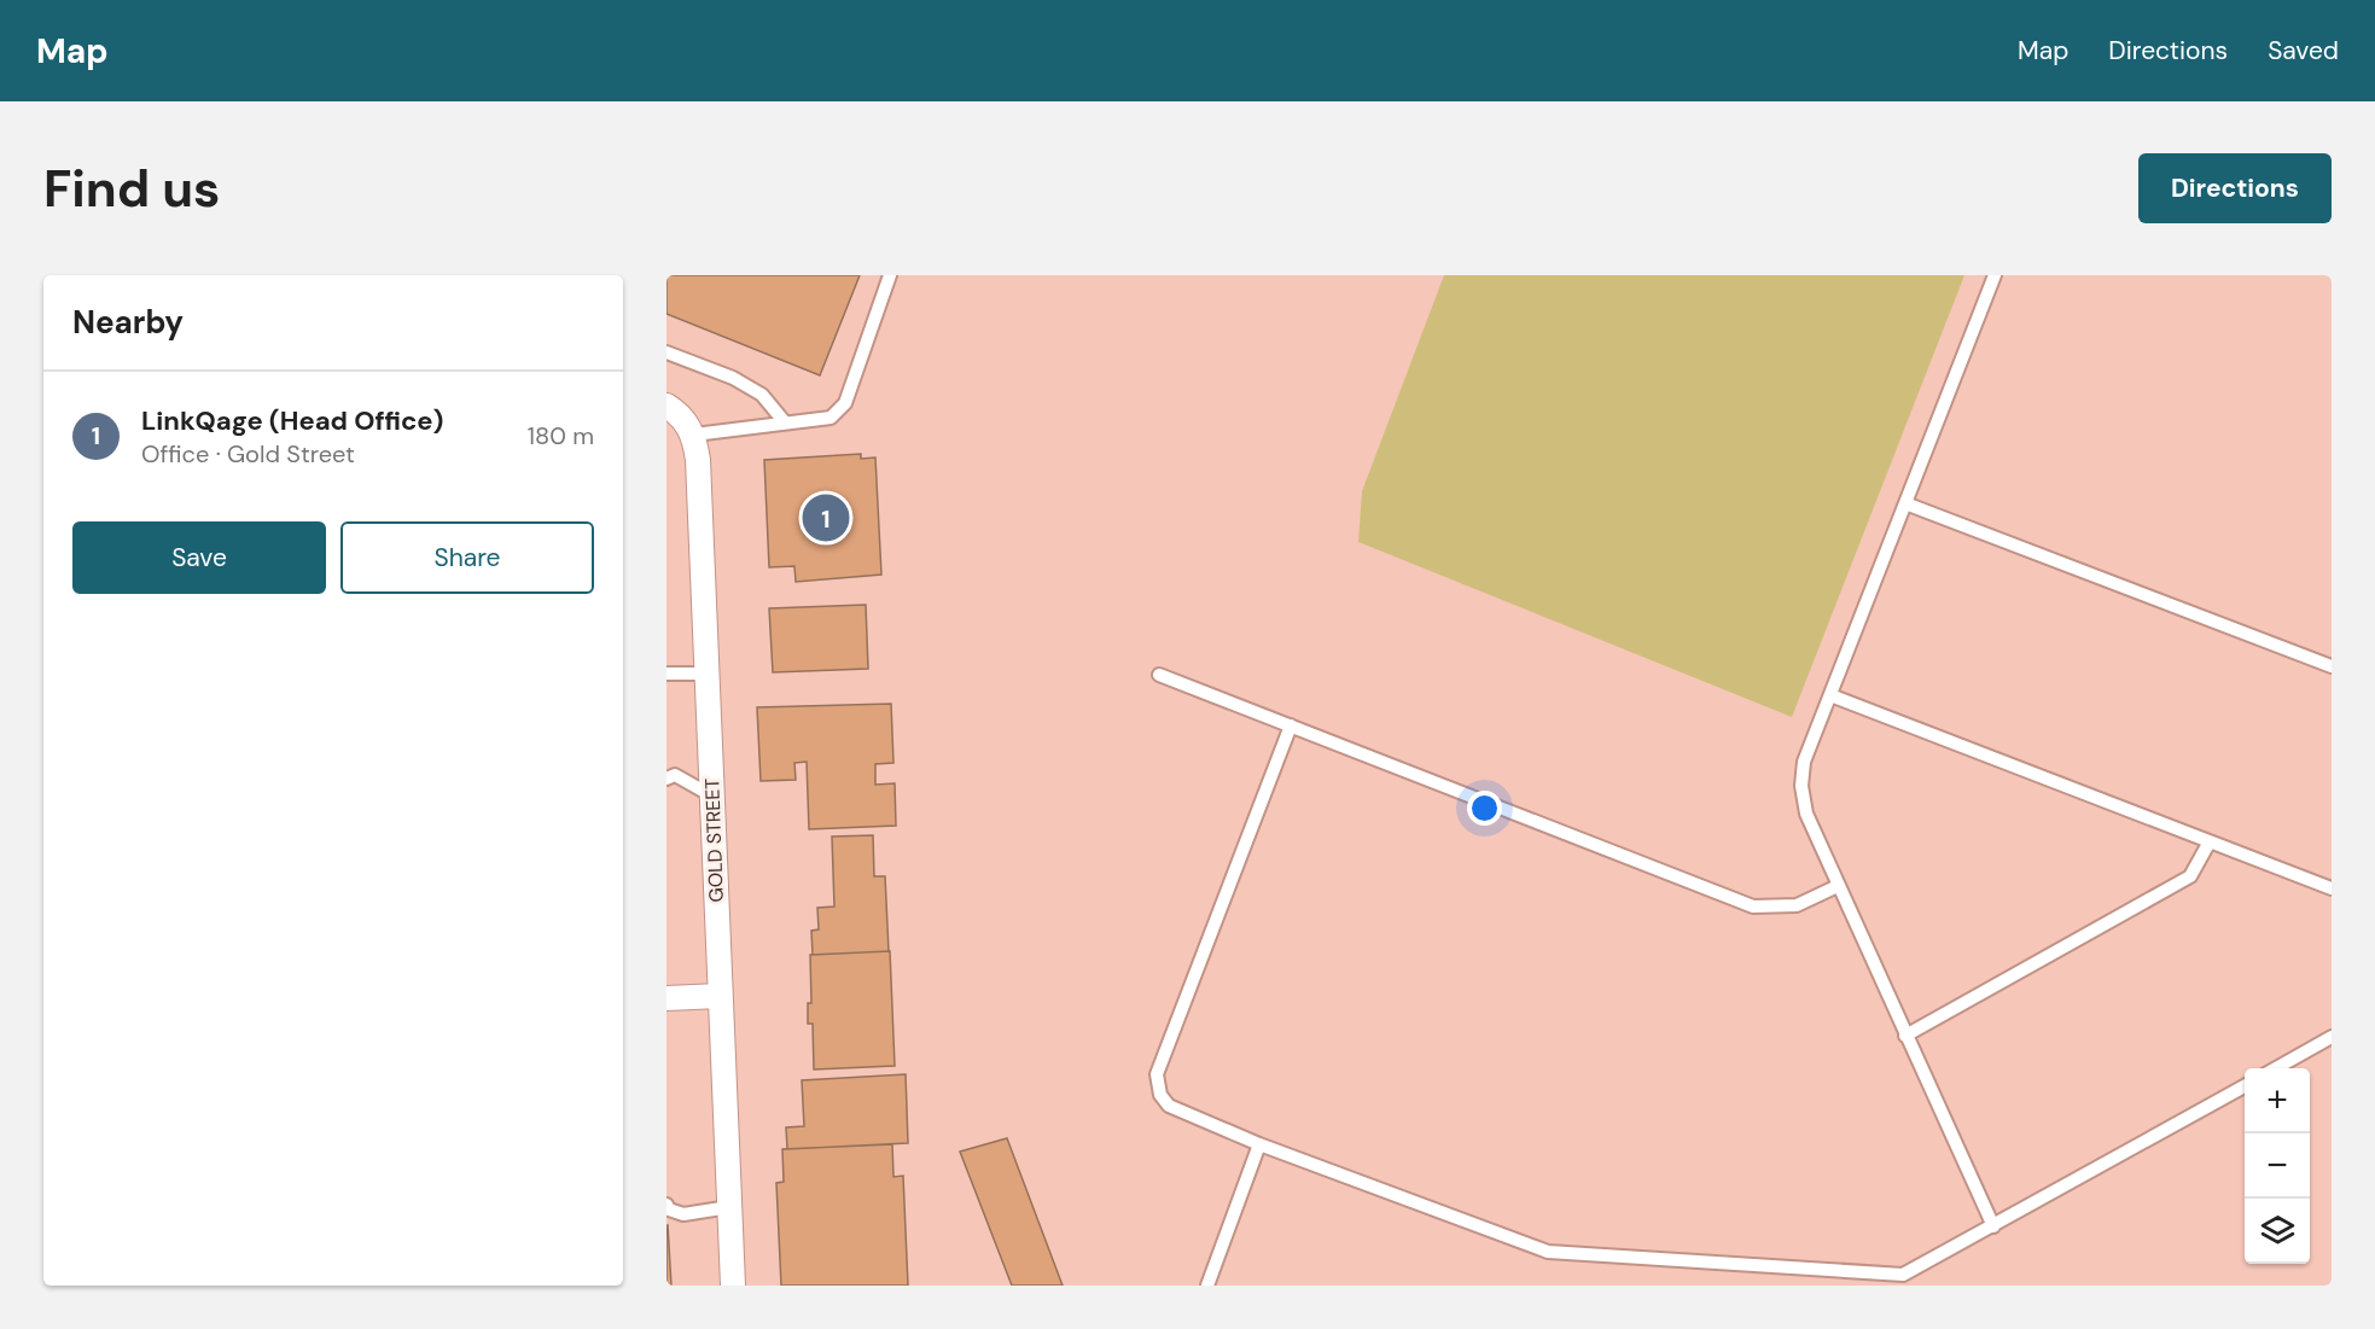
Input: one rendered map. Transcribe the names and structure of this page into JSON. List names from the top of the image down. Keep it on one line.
{"streets":{"street":["GOLD STREET"]},"page":{"header":"Map","nav":["Map","Directions","Saved"],"buttons":["Directions",["Save","Share"]],"title":"Find us","heading":"Nearby","list":[{"mark":"1","name":"LinkQage (Head Office)","note":"Office · Gold Street","value":"180 m"}],"pins":"1","map_buttons":["+","−"]}}
